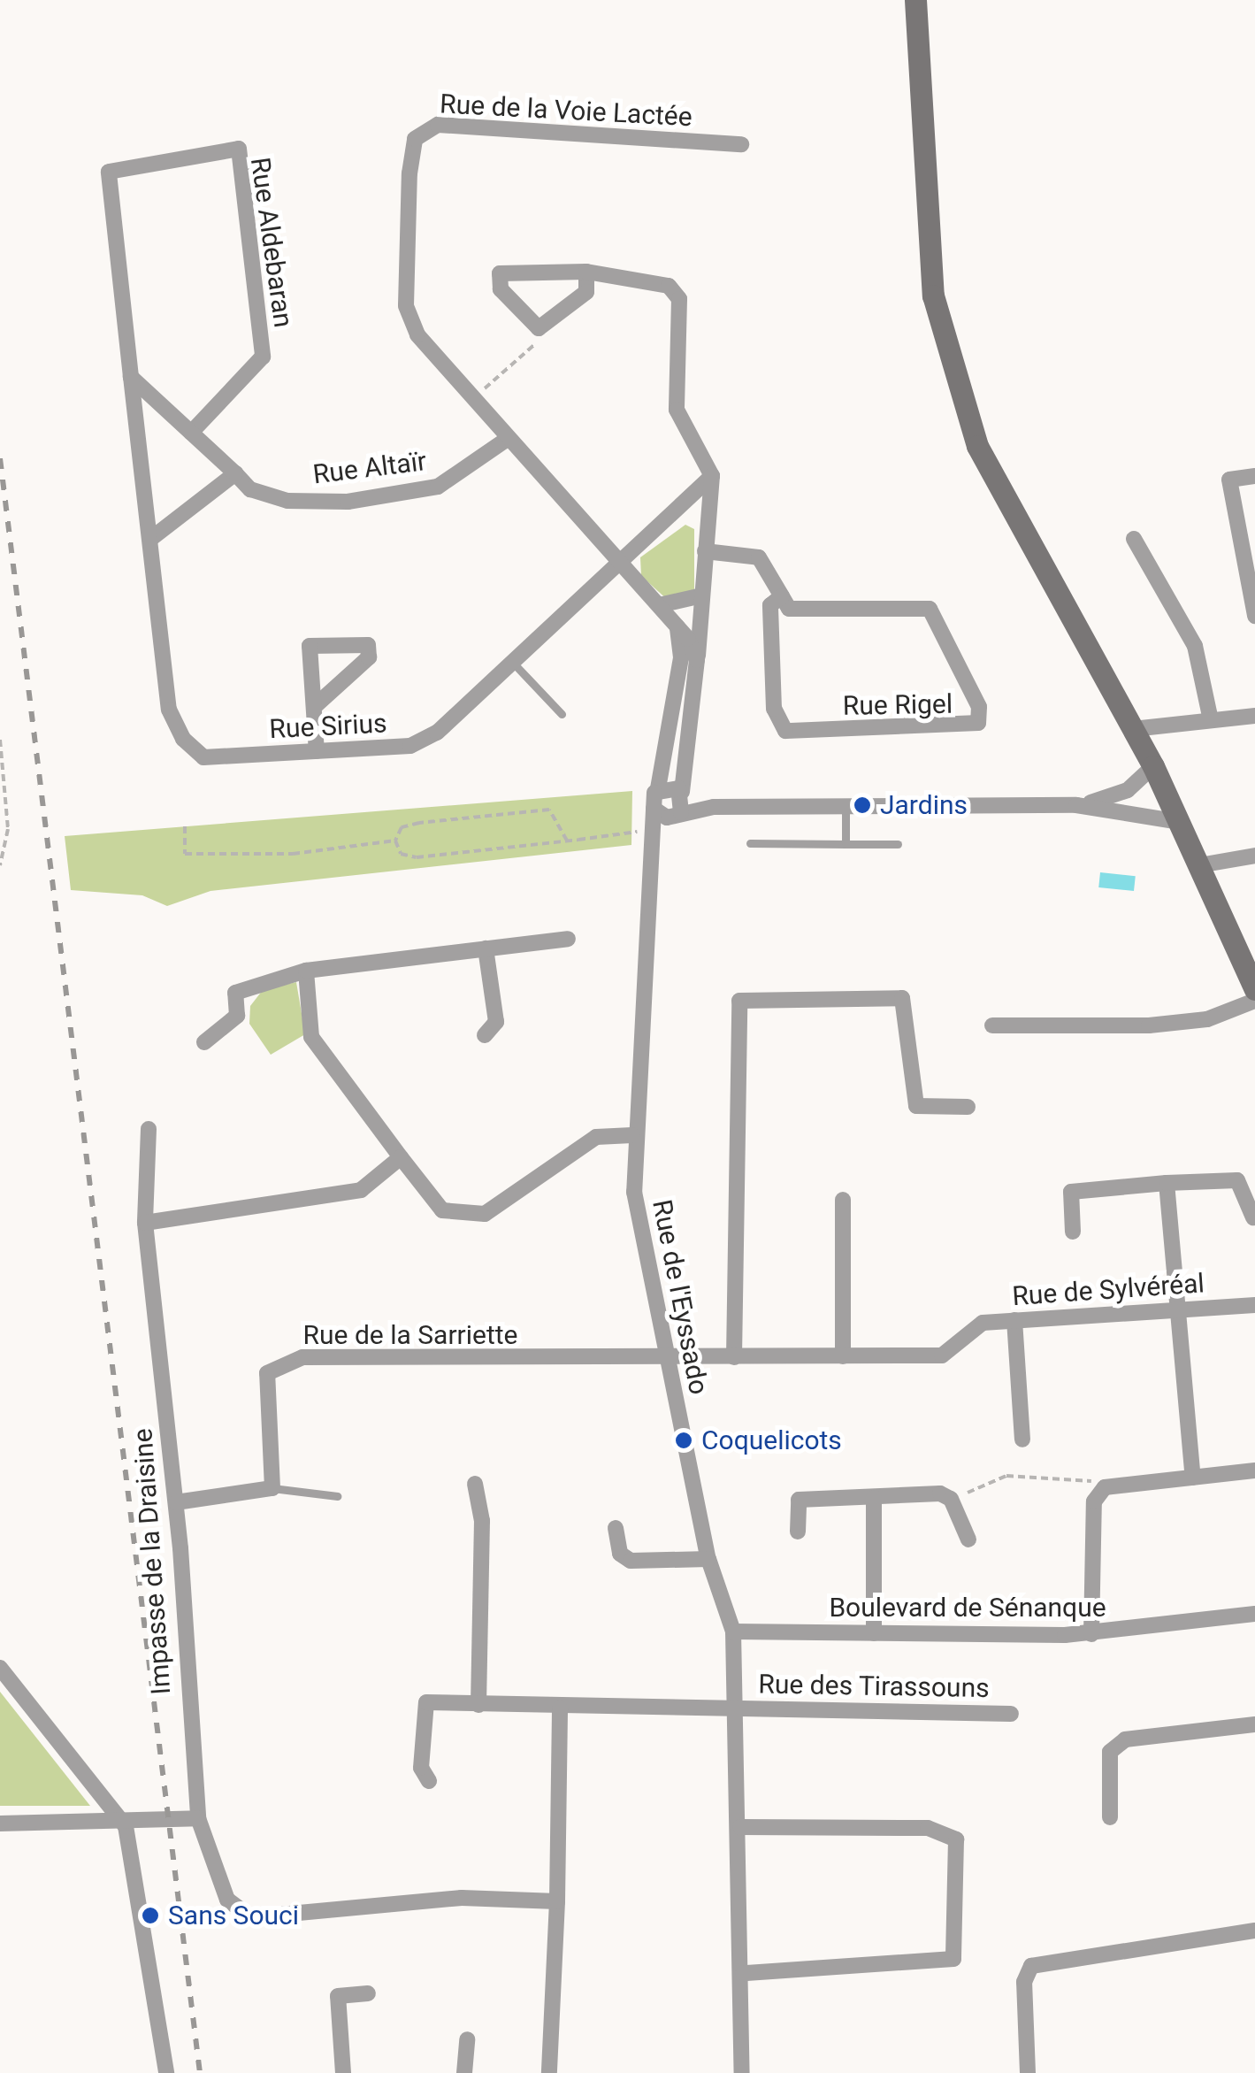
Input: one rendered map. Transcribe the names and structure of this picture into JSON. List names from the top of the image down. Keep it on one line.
{"streets":{"street":["Rue de la Voie Lactée","Rue Aldebaran","Rue Altaïr","Rue Rigel","Rue Sirius","Rue de Sylvéréal","Rue de l'Eyssado","Rue de la Sarriette","Impasse de la Draisine","Boulevard de Sénanque","Rue des Tirassouns"]},"crossings":[["Rue de la Voie Lactée","Rue Altaïr"],["Rue de la Voie Lactée","Rue Sirius"],["Rue Aldebaran","Rue Altaïr"],["Rue Aldebaran","Rue Sirius"],["Rue Altaïr","Rue Sirius"],["Rue de l'Eyssado","Rue de la Sarriette"],["Rue de l'Eyssado","Boulevard de Sénanque"],["Rue de l'Eyssado","Rue des Tirassouns"]],"places":["Jardins","Coquelicots","Sans Souci"]}
